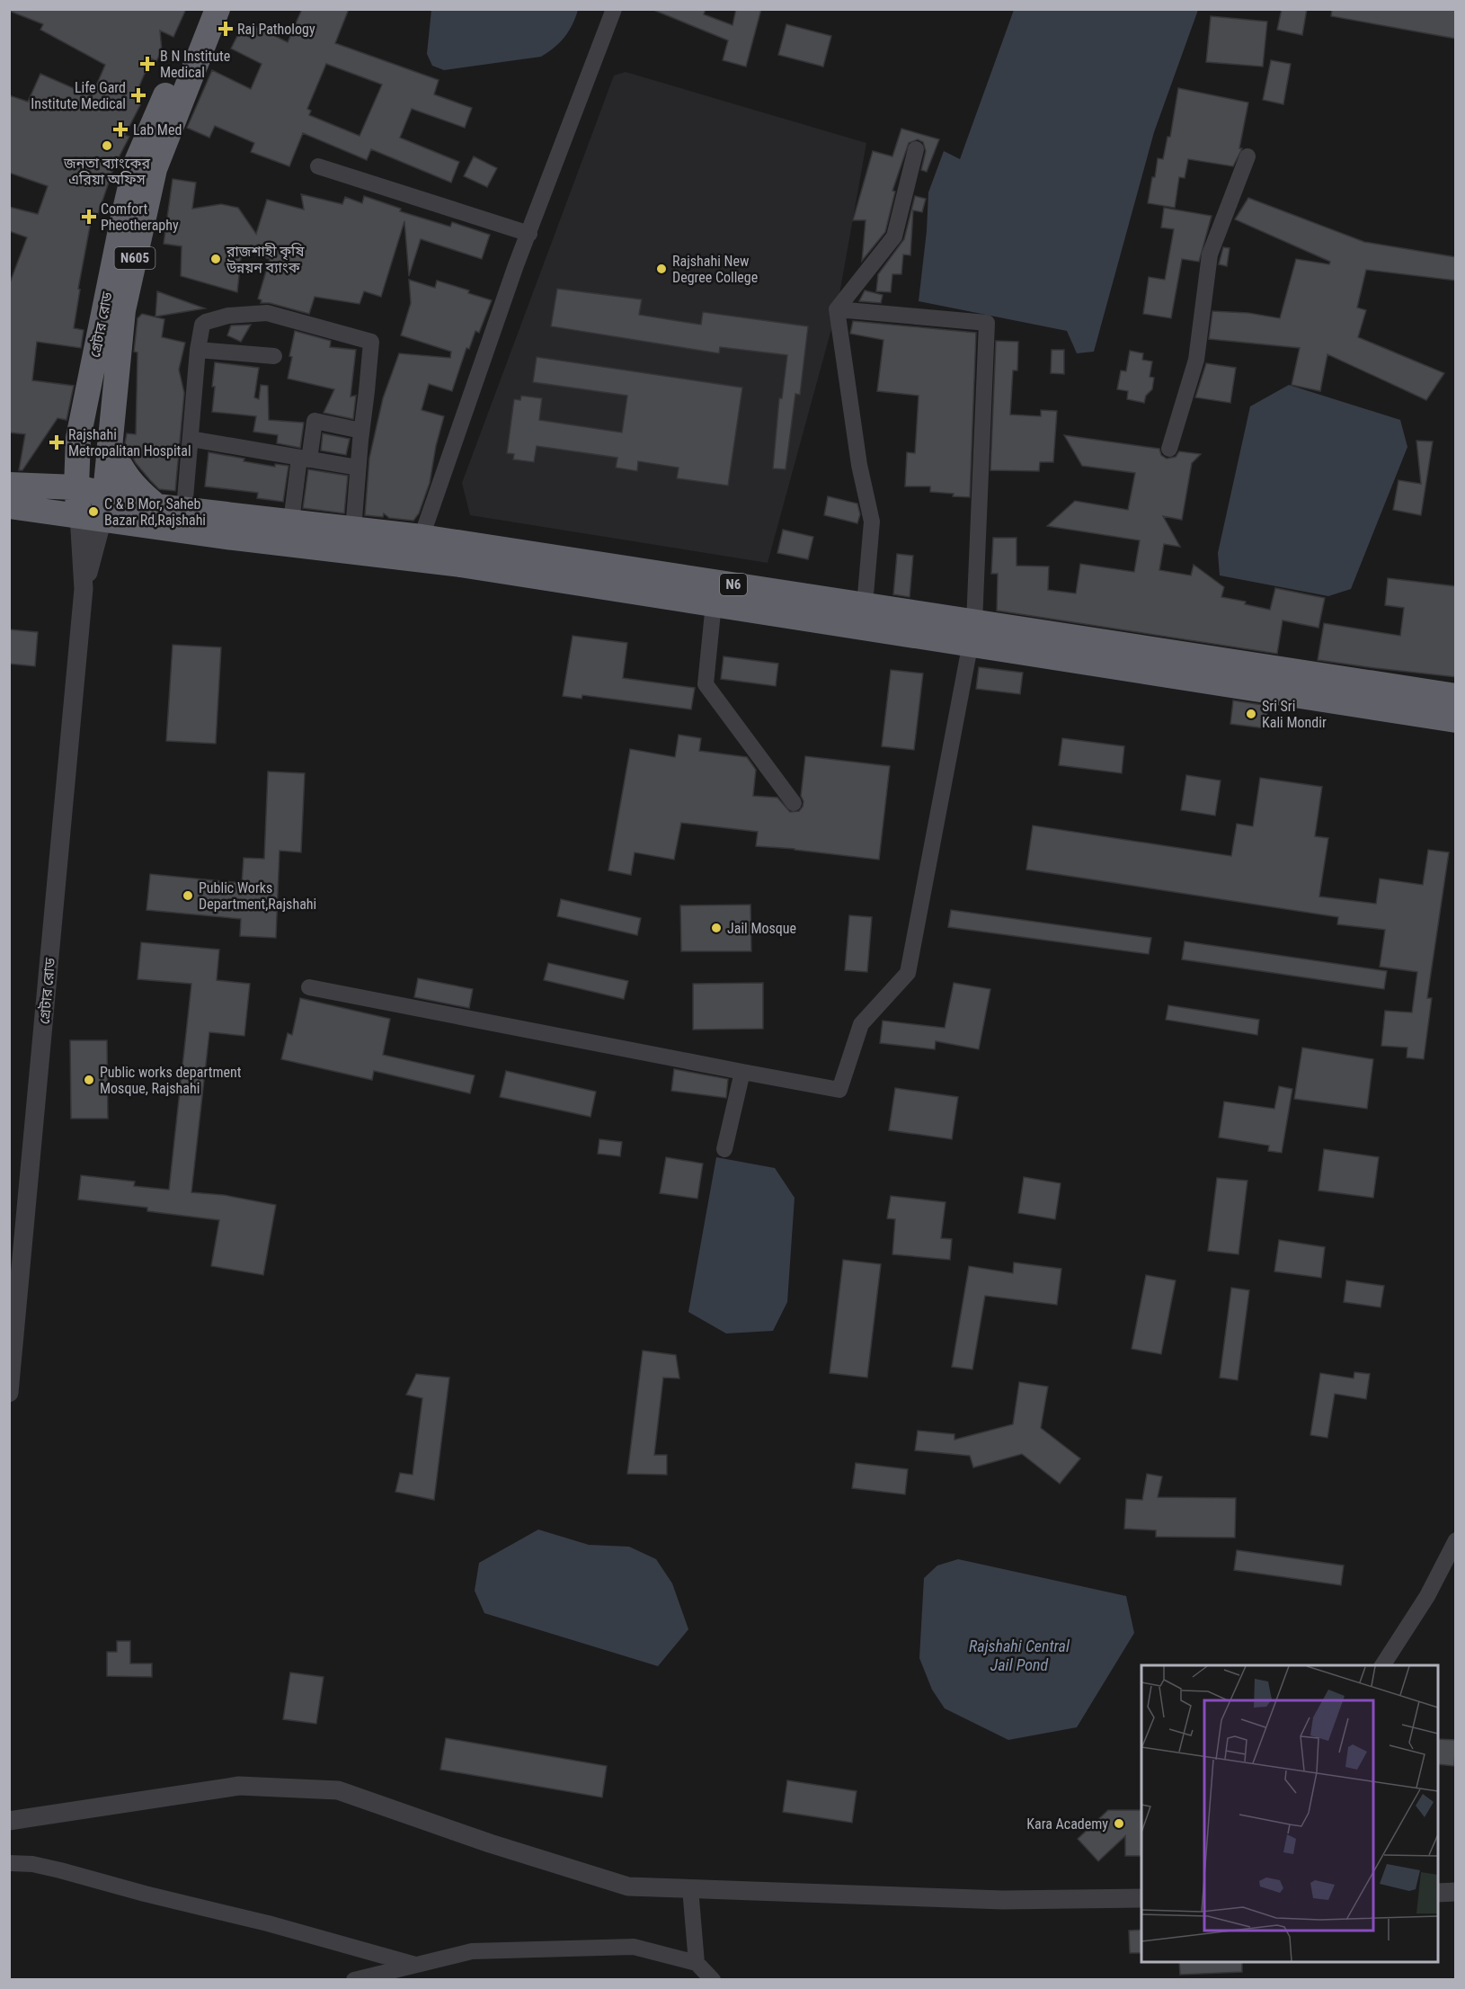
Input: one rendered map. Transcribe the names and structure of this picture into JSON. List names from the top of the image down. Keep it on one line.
{"streets":{"highway":["N605","গ্রেটার রোড","N6"]},"crossings":[["গ্রেটার রোড","N6"]],"water":["Rajshahi Central Jail Pond"],"places":{"health":["Raj Pathology","B N Institute Medical","Life Gard Institute Medical","Lab Med","Comfort Pheotheraphy","Rajshahi Metropalitan Hospital"],"other":["জনতা ব্যাংকের এরিয়া অফিস","রাজশাহী কৃষি উন্নয়ন ব্যাংক","Rajshahi New Degree College","C & B Mor, Saheb Bazar Rd,Rajshahi","Sri Sri Kali Mondir","Public Works Department,Rajshahi","Jail Mosque","Public works department Mosque, Rajshahi","Kara Academy"]}}
